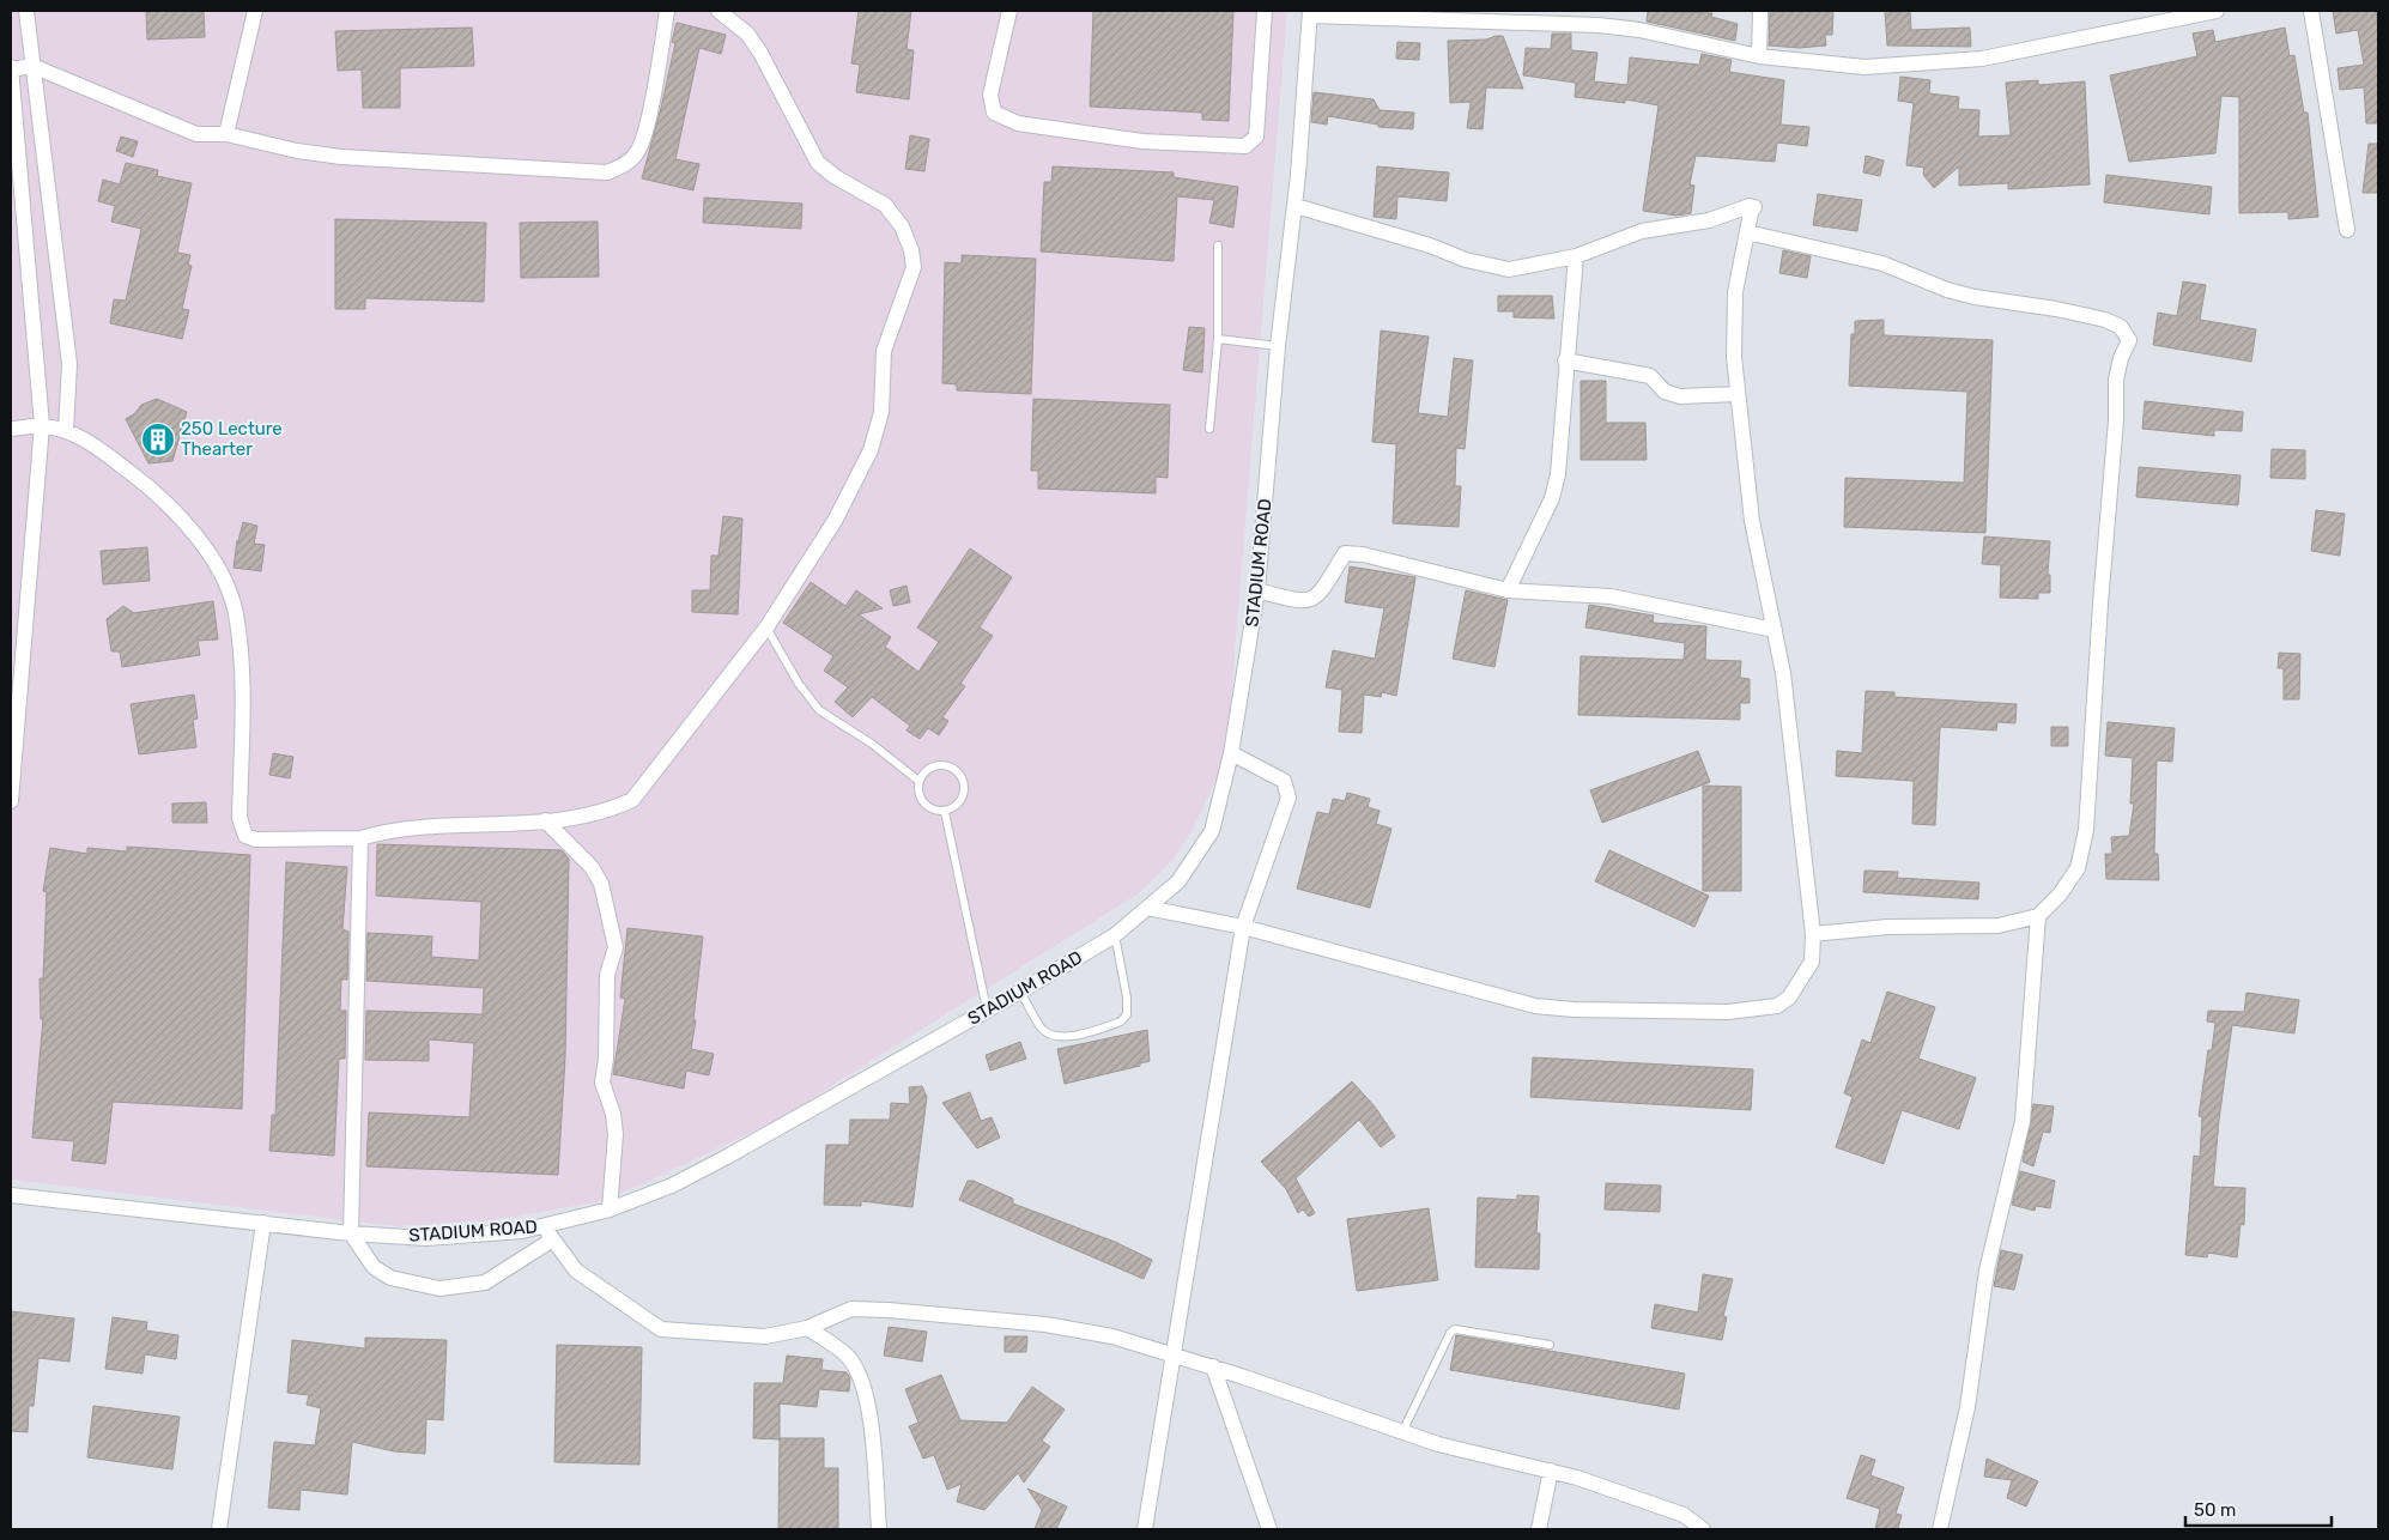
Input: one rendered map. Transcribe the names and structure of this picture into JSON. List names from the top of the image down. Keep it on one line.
{"streets":{"street":["STADIUM ROAD"]},"places":{"building":["250 Lecture Thearter"]},"scale_bar":"50 m"}
